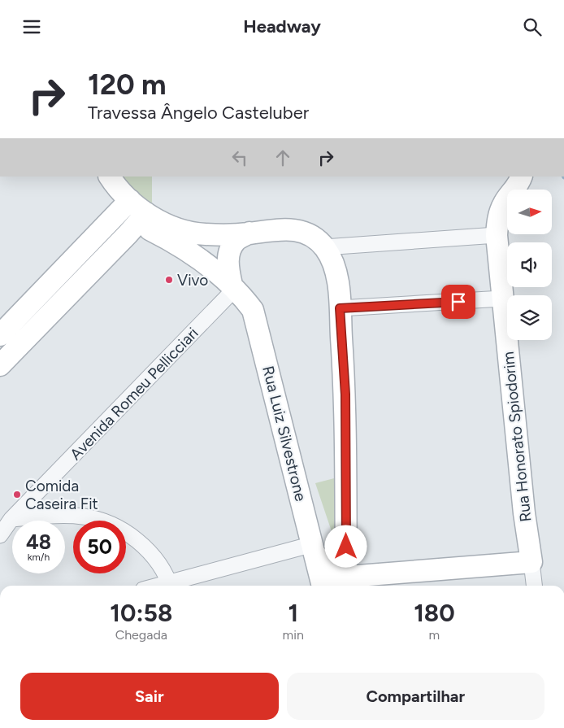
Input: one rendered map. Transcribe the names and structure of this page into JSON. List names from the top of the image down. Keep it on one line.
{"streets":{"main road":["Rua Luiz Silvestrone","Rua Honorato Spiodorim"],"street":["Avenida Romeu Pellicciari"]},"crossings":[["Avenida Romeu Pellicciari","Rua Luiz Silvestrone"]],"places":["Vivo","Comida Caseira Fit"],"north":"right","page":{"header":"Headway","turn":["120 m","Travessa Ângelo Casteluber"],"speed":"48 km/h","limit":"50","eta":["10:58","Chegada","1","min","180","m"],"buttons":["Sair","Compartilhar"]}}
